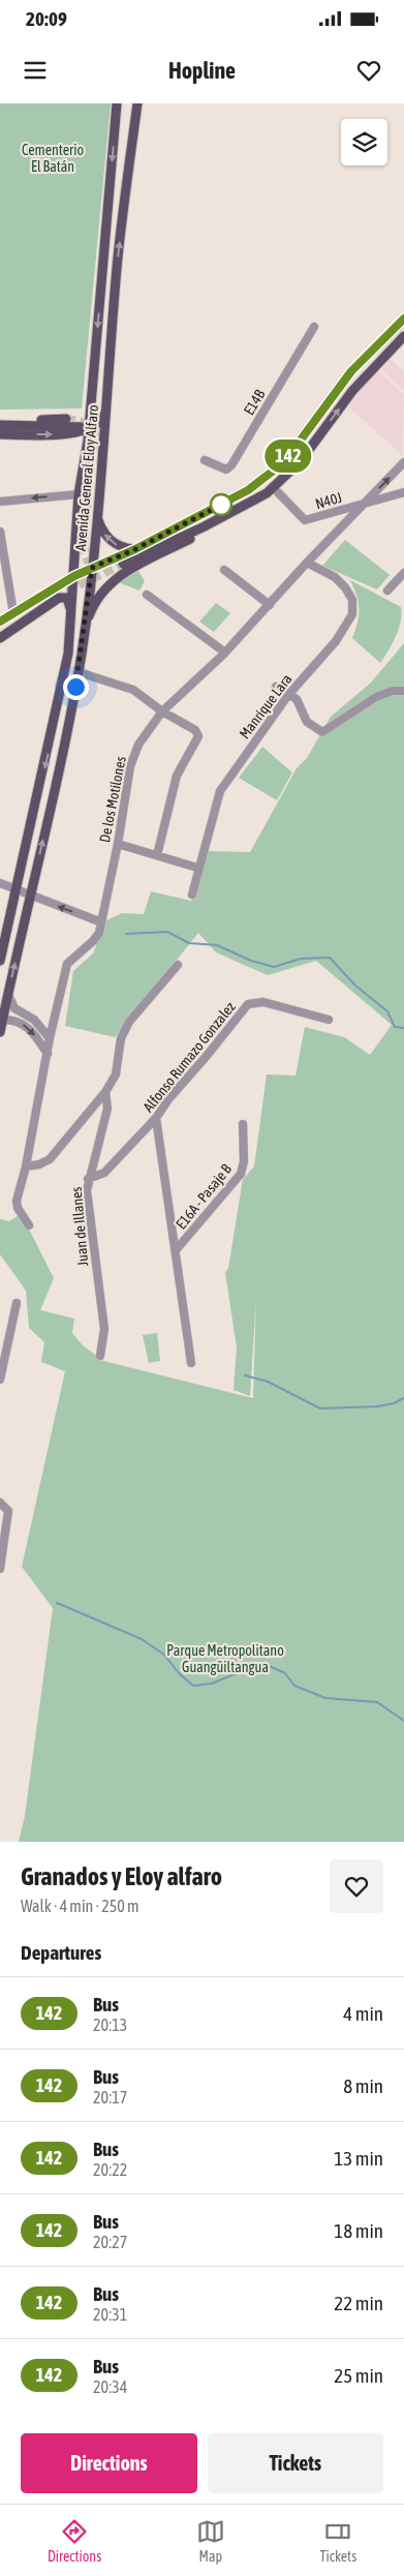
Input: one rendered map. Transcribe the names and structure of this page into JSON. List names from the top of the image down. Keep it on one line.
{"streets":{"main road":["Avenida General Eloy Alfaro"],"street":["E14B","N40J","Manrique Lara","De los Motilones","Alfonso Rumazo Gonzalez","E16A - Pasaje B","Juan de Illanes"]},"crossings":[["N40J","De los Motilones"],["Manrique Lara","De los Motilones"],["Alfonso Rumazo Gonzalez","Juan de Illanes"]],"parks":["Cementerio El Batán","Parque Metropolitano Guangüiltangua"],"lines":["bus line 142"],"page":{"status":"20:09","header":"Hopline","on_map":"142","heading":[["Granados y Eloy alfaro","Walk · 4 min · 250 m"],"Departures"],"list":[{"mark":"142","name":"Bus","note":"20:13","value":"4 min"},{"mark":"142","name":"Bus","note":"20:17","value":"8 min"},{"mark":"142","name":"Bus","note":"20:22","value":"13 min"},{"mark":"142","name":"Bus","note":"20:27","value":"18 min"},{"mark":"142","name":"Bus","note":"20:31","value":"22 min"},{"mark":"142","name":"Bus","note":"20:34","value":"25 min"}],"buttons":["Directions","Tickets"],"tabs":["Directions","Map","Tickets"]}}
